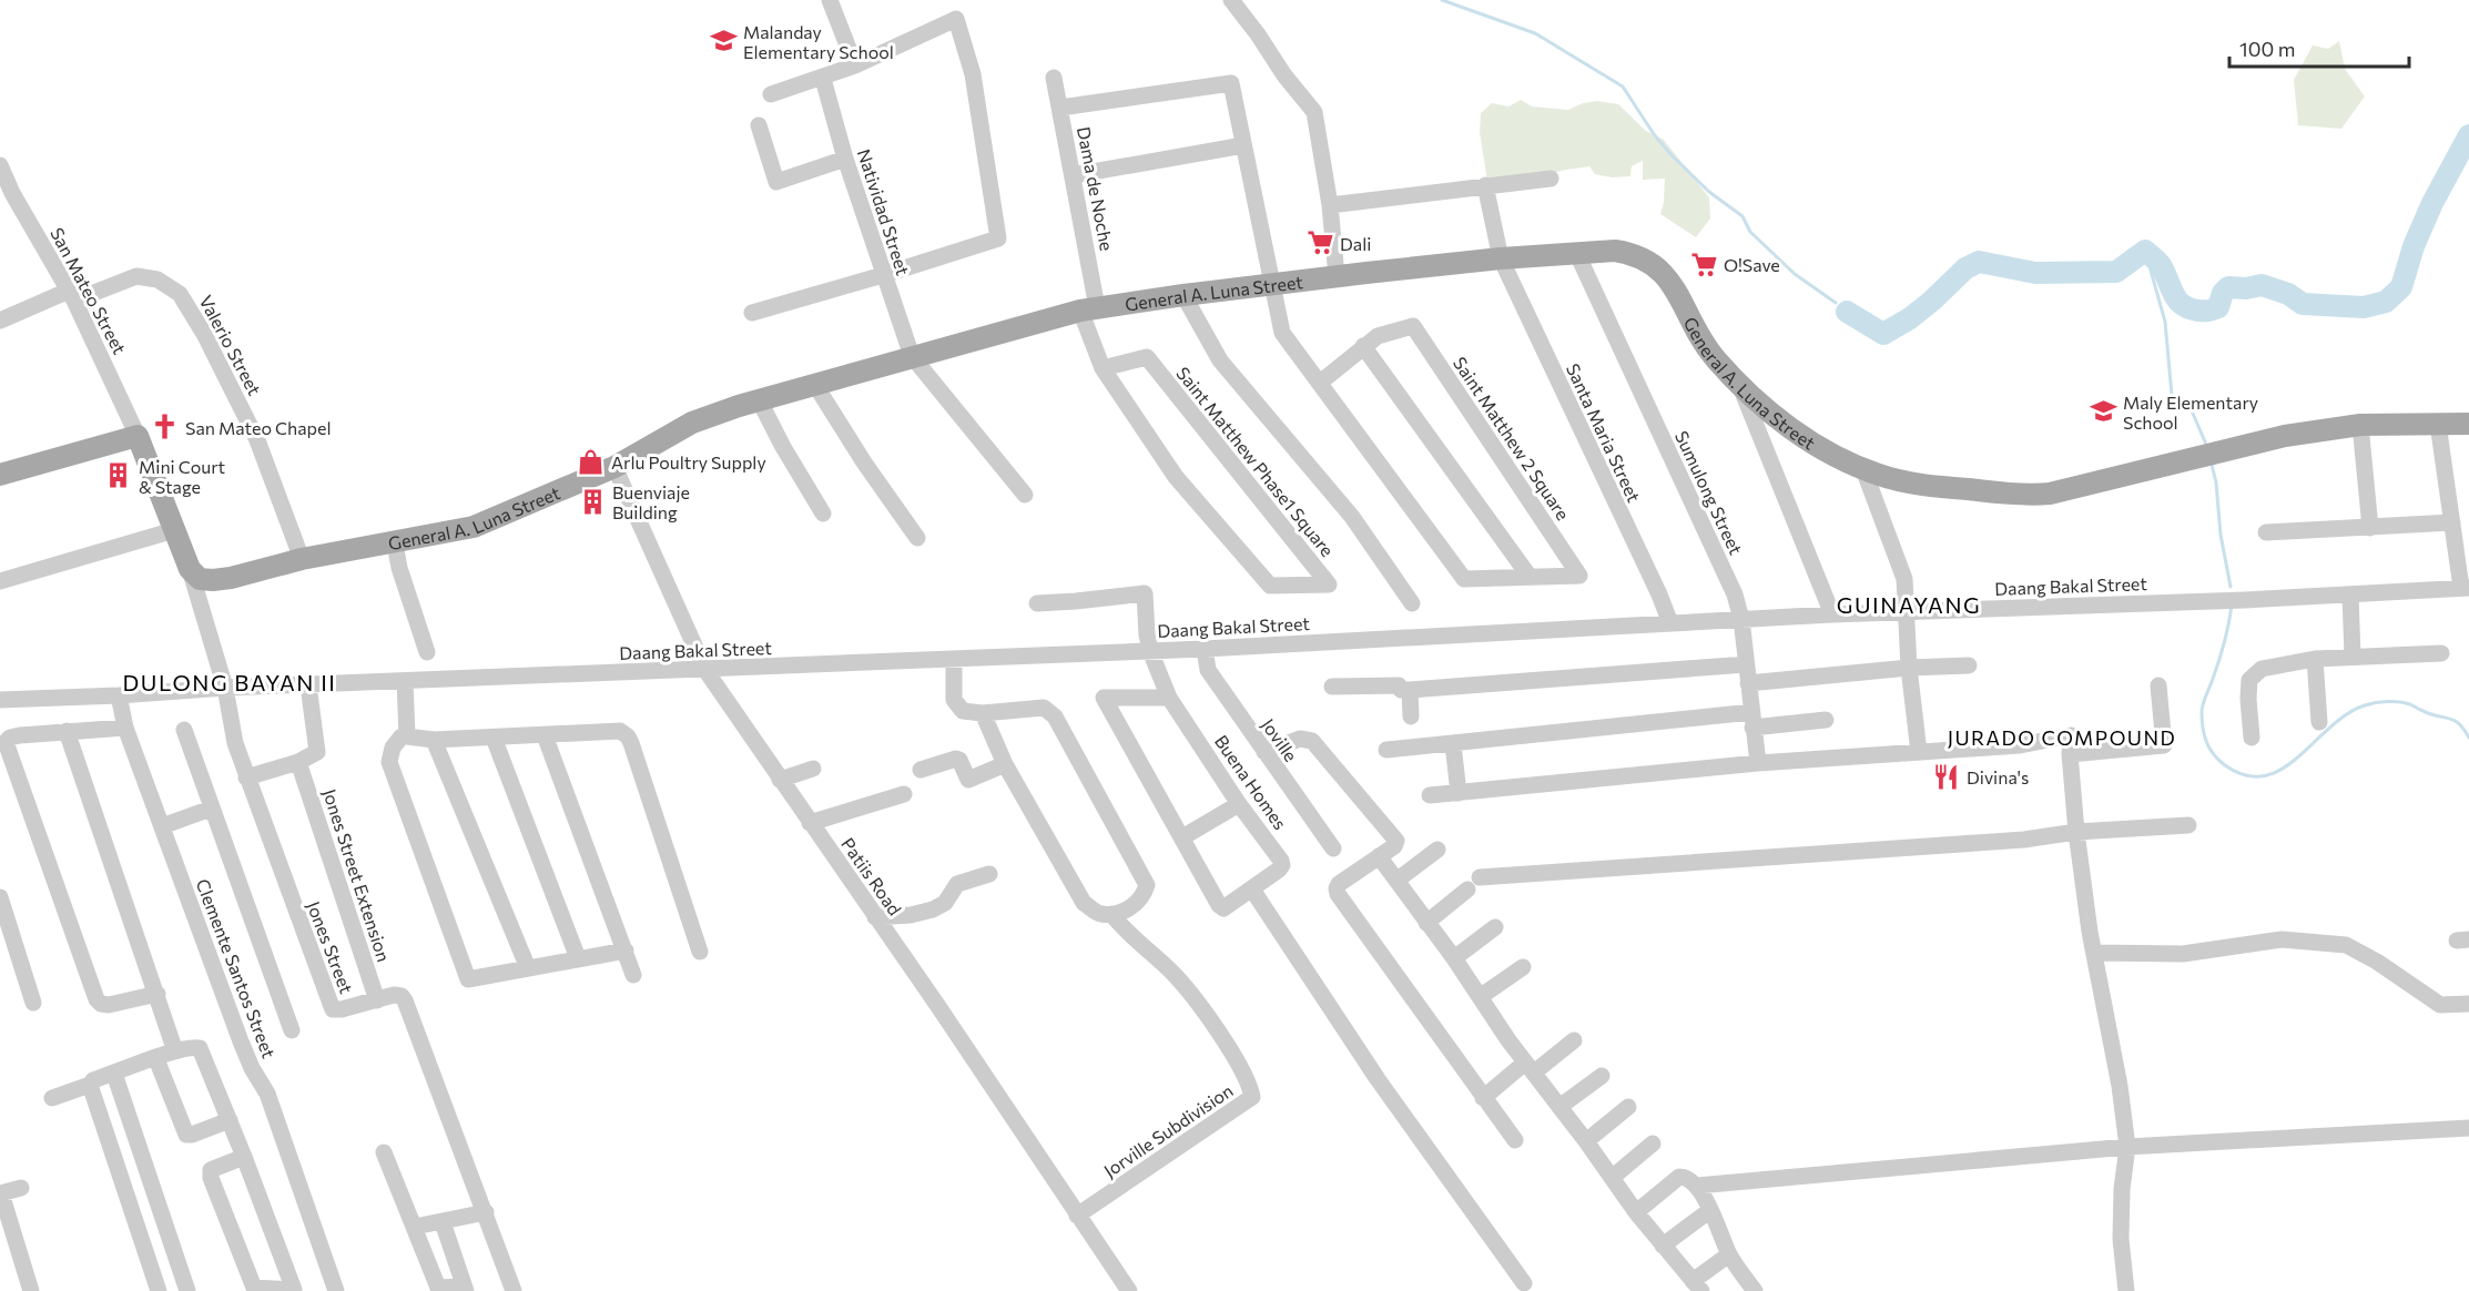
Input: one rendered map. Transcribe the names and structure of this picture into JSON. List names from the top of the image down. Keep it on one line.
{"streets":{"main road":["General A. Luna Street"],"street":["Dama de Noche","Natividad Street","San Mateo Street","Valerio Street","Santa Maria Street","Saint Matthew 2 Square","Saint Matthew Phase1 Square","Sumulong Street","Daang Bakal Street","Joville","Buena Homes","Jones Street Extension","Patiis Road","Jones Street","Clemente Santos Street","Jorville Subdivision"]},"crossings":[["Dama de Noche","General A. Luna Street"],["Dama de Noche","Saint Matthew 2 Square"],["Dama de Noche","Saint Matthew Phase1 Square"],["Natividad Street","General A. Luna Street"],["San Mateo Street","Valerio Street"],["General A. Luna Street","Valerio Street"],["General A. Luna Street","Santa Maria Street"],["General A. Luna Street","Saint Matthew 2 Square"],["General A. Luna Street","Saint Matthew Phase1 Square"],["General A. Luna Street","Sumulong Street"],["General A. Luna Street","Patiis Road"],["General A. Luna Street","Jones Street"],["Santa Maria Street","Daang Bakal Street"],["Sumulong Street","Daang Bakal Street"],["Daang Bakal Street","Joville"],["Daang Bakal Street","Buena Homes"],["Daang Bakal Street","Patiis Road"],["Daang Bakal Street","Jones Street"],["Daang Bakal Street","Clemente Santos Street"],["Jones Street Extension","Jones Street"],["Patiis Road","Jorville Subdivision"]],"districts":["GUINAYANG","DULONG BAYAN II","JURADO COMPOUND"],"places":{"school or university":["Malanday Elementary School","Maly Elementary School"],"supermarket":["Dali","O!Save"],"church":["San Mateo Chapel"],"shop":["Arlu Poultry Supply"],"building":["Mini Court & Stage","Buenviaje Building"],"restaurant":["Divina's"]},"scale_bar":"100 m"}
